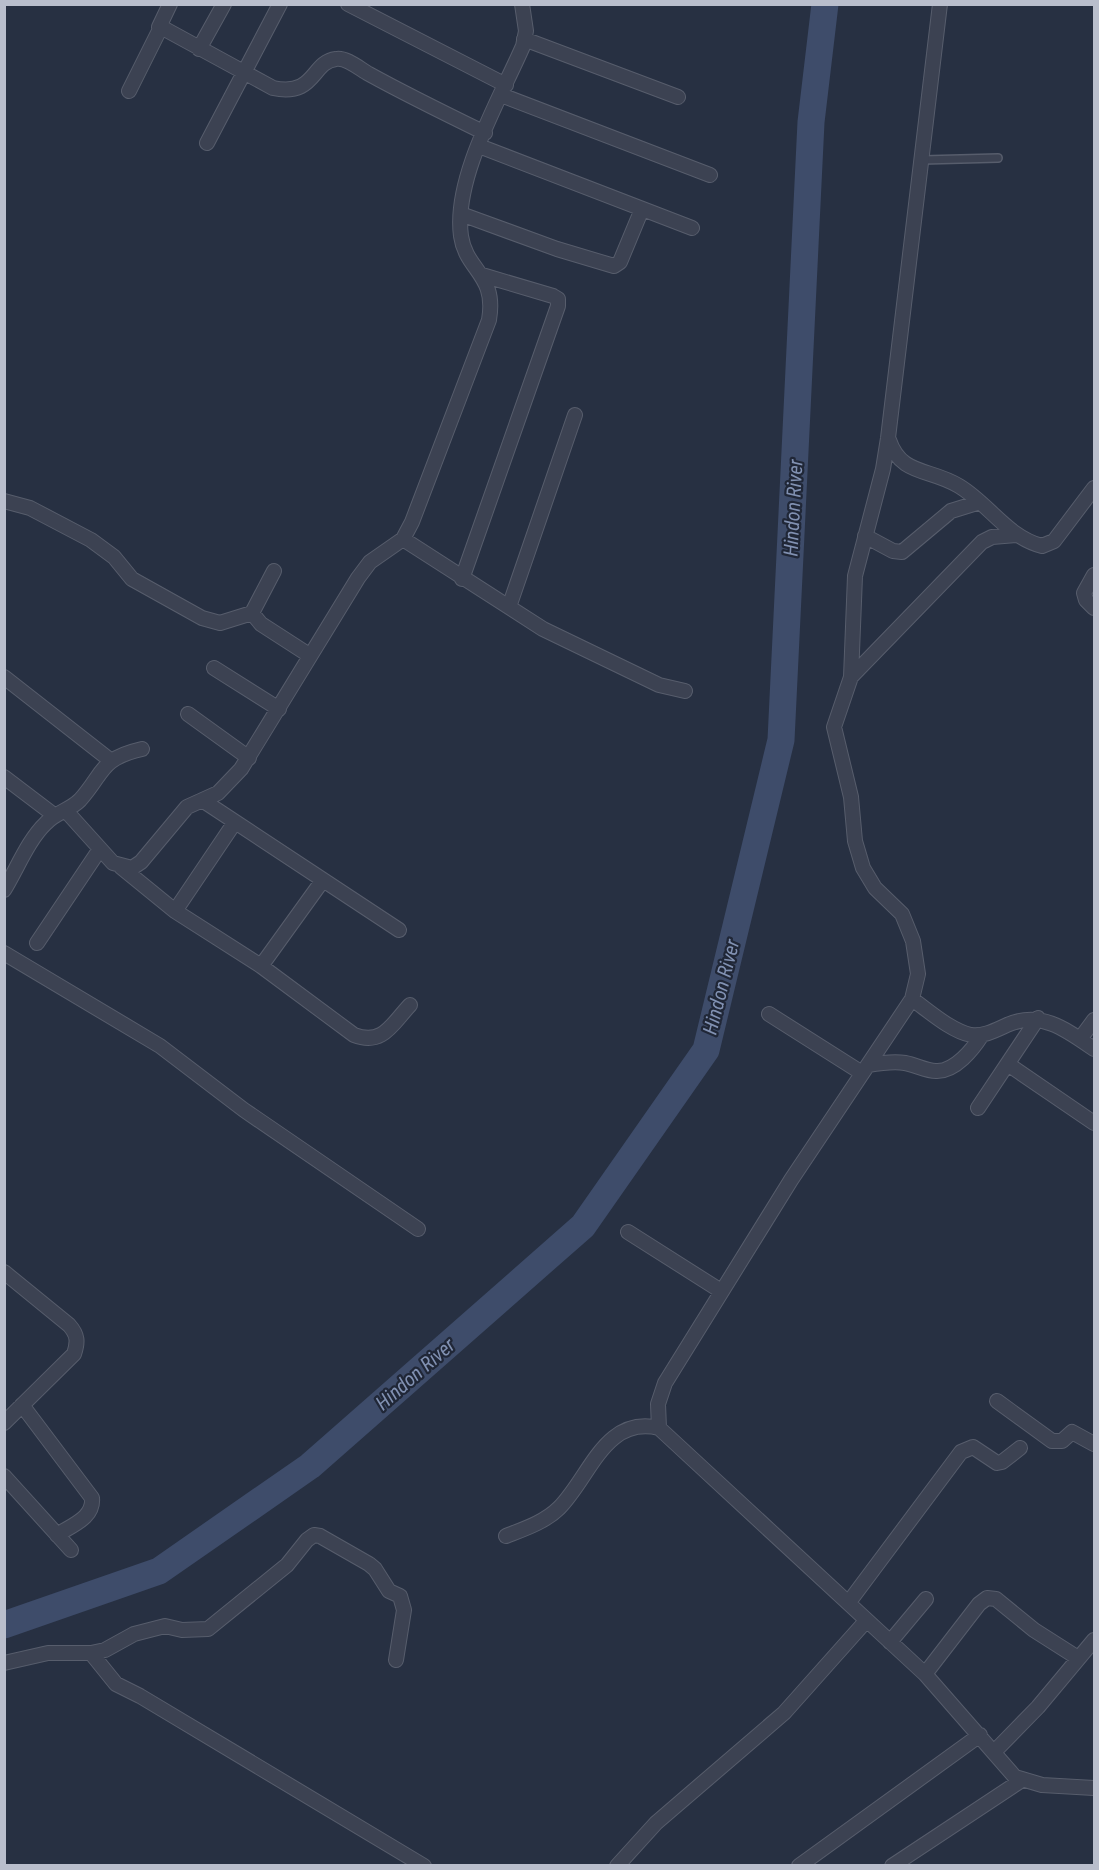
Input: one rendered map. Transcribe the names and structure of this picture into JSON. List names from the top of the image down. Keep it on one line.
{"water":["Hindon River"]}
